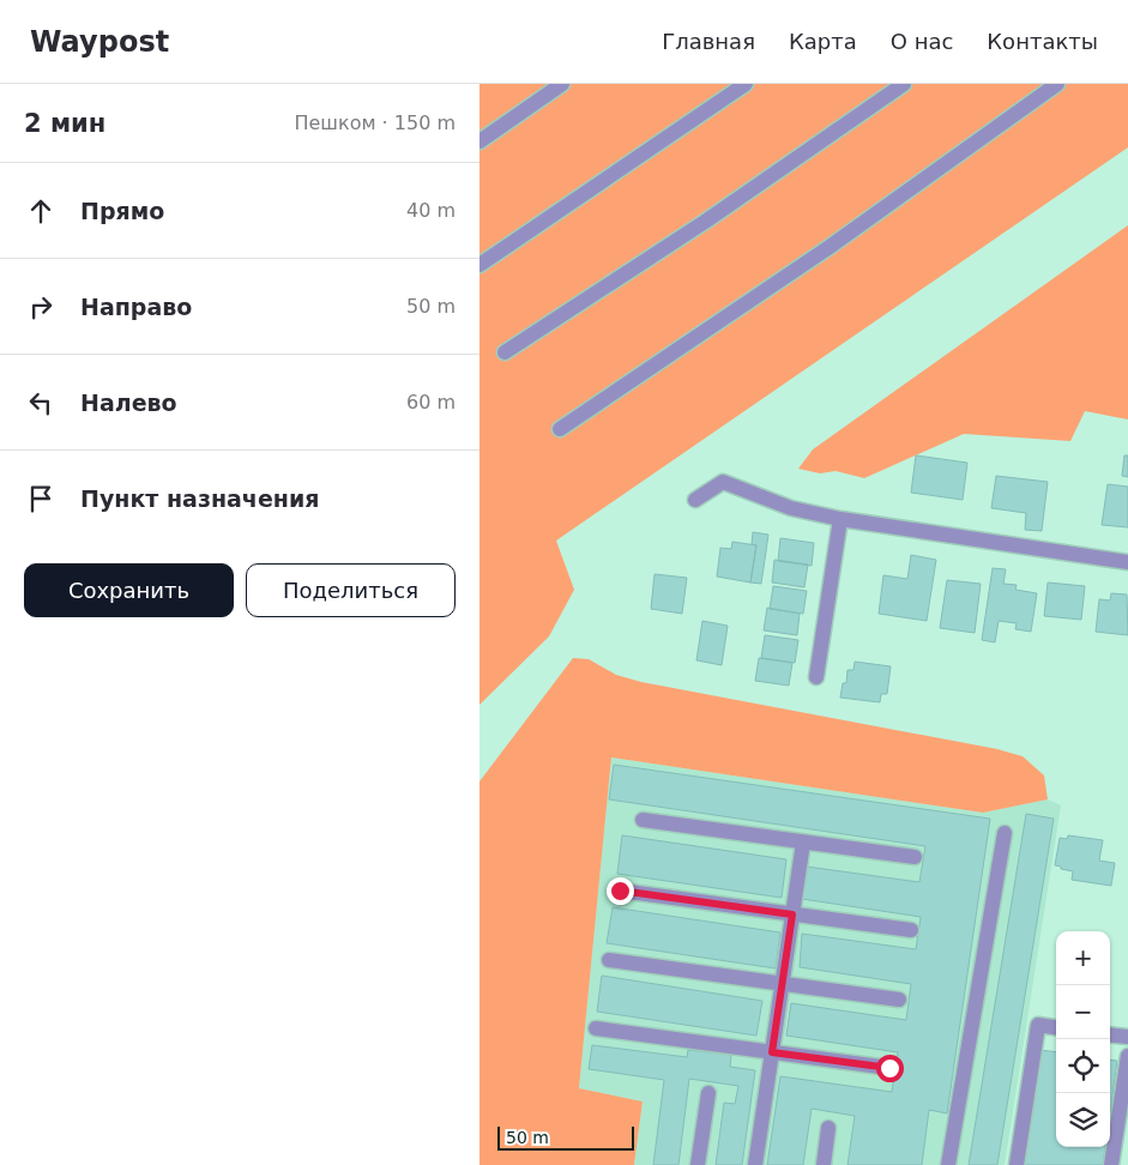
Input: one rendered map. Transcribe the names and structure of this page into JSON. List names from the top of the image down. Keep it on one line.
{"scale_bar":"50 m","page":{"header":"Waypost","nav":["Главная","Карта","О нас","Контакты"],"heading":["2 мин","Пешком · 150 m"],"list":[["Прямо","40 m"],["Направо","50 m"],["Налево","60 m"],"Пункт назначения"],"buttons":["Сохранить","Поделиться"],"map_buttons":["+","−"],"scale":"50 m"}}
